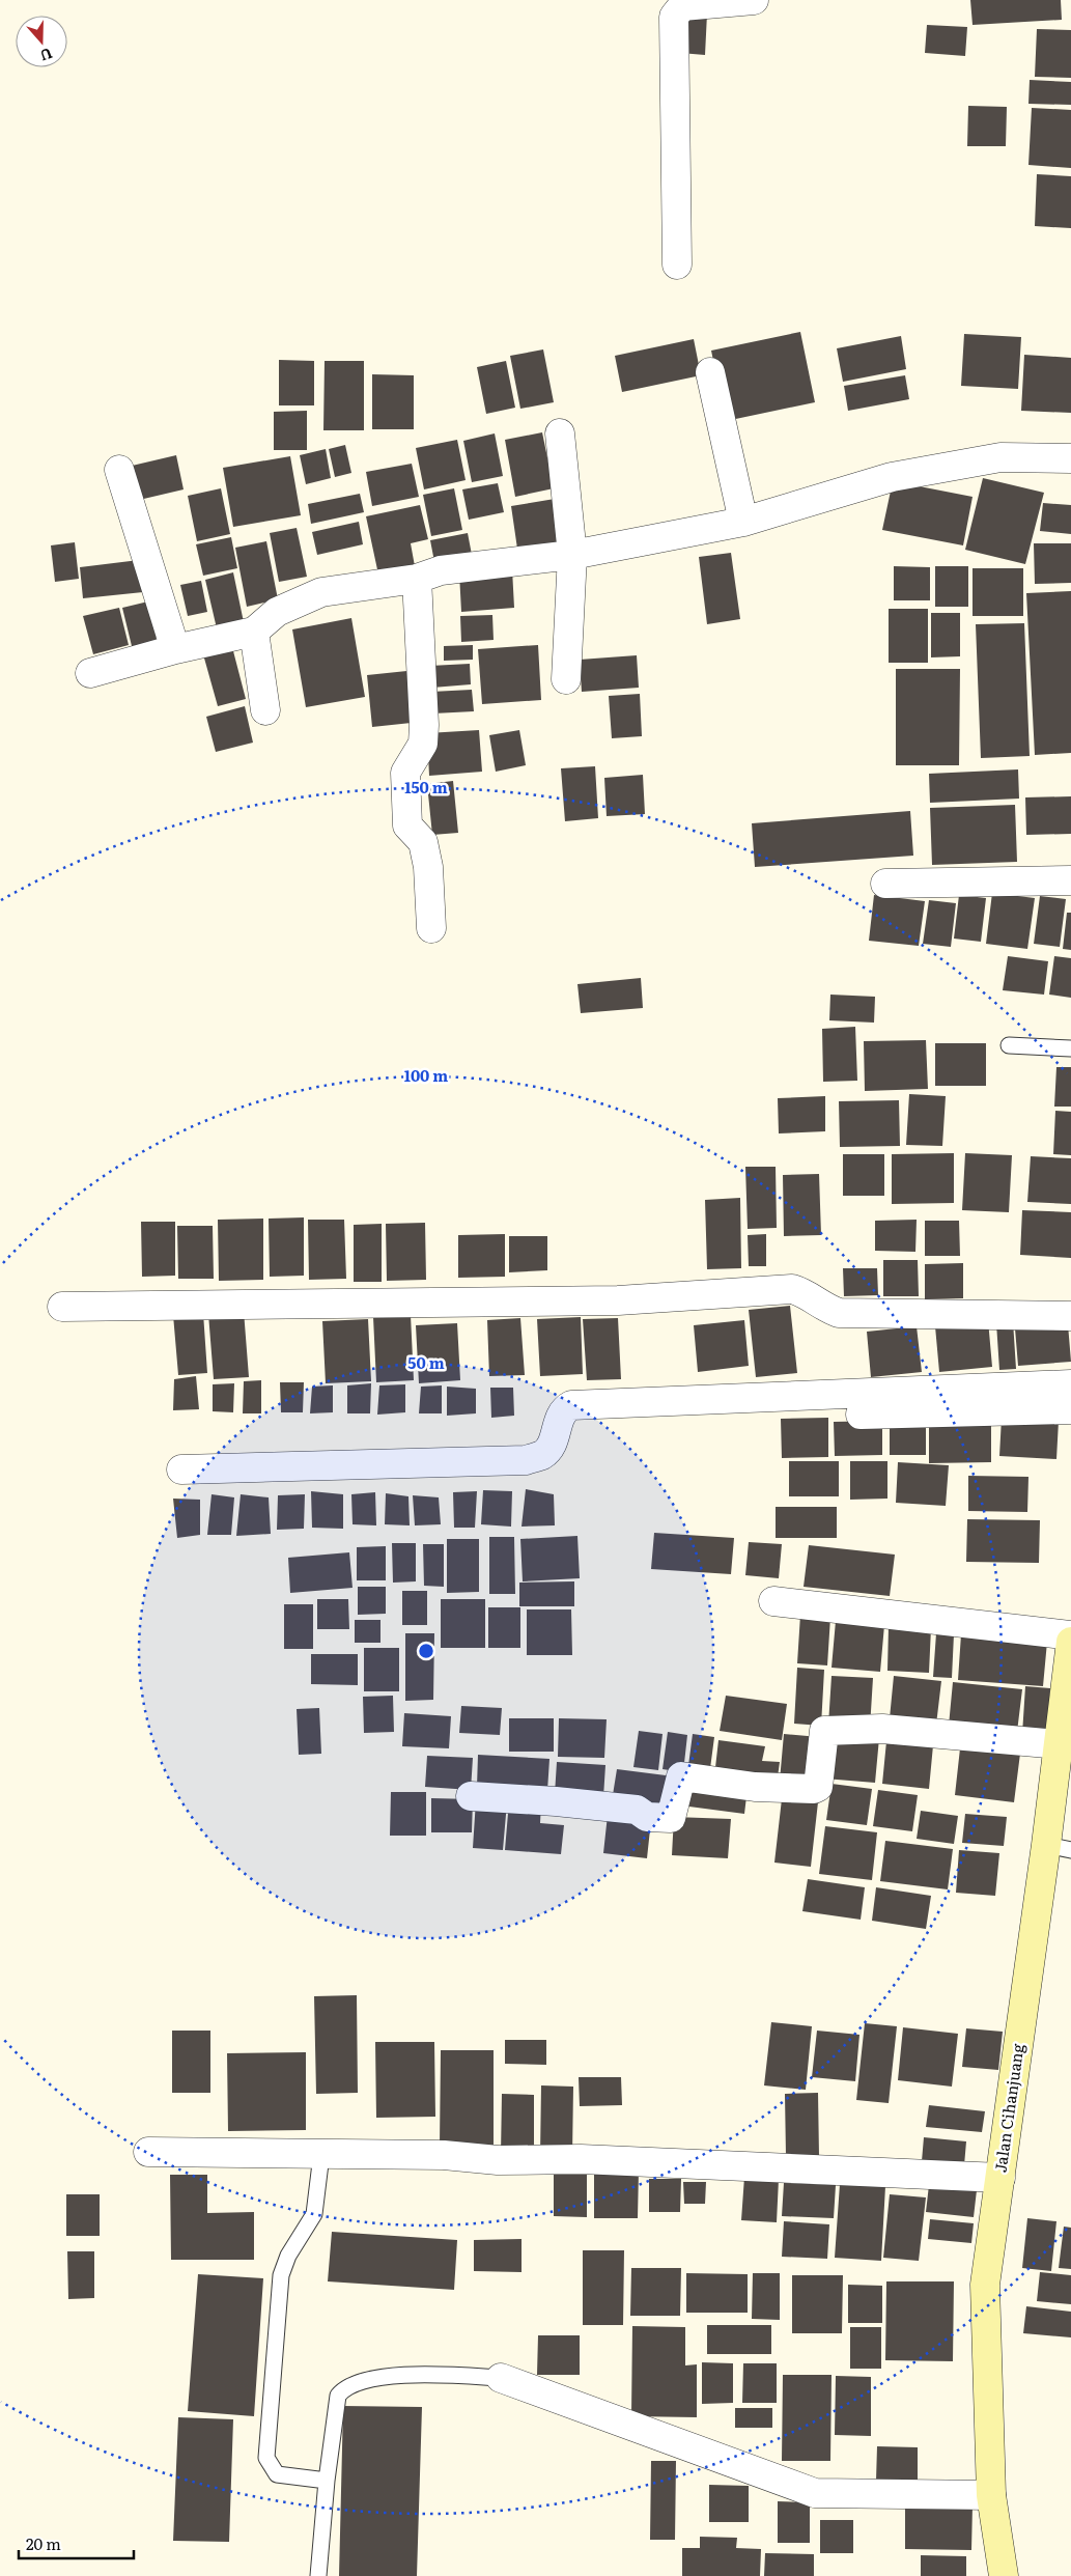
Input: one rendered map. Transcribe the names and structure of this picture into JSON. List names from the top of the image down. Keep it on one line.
{"streets":{"main road":["Jalan Cihanjuang"]},"scale_bar":"20 m","north":"bottom","rings":["150 m","100 m","50 m"]}
